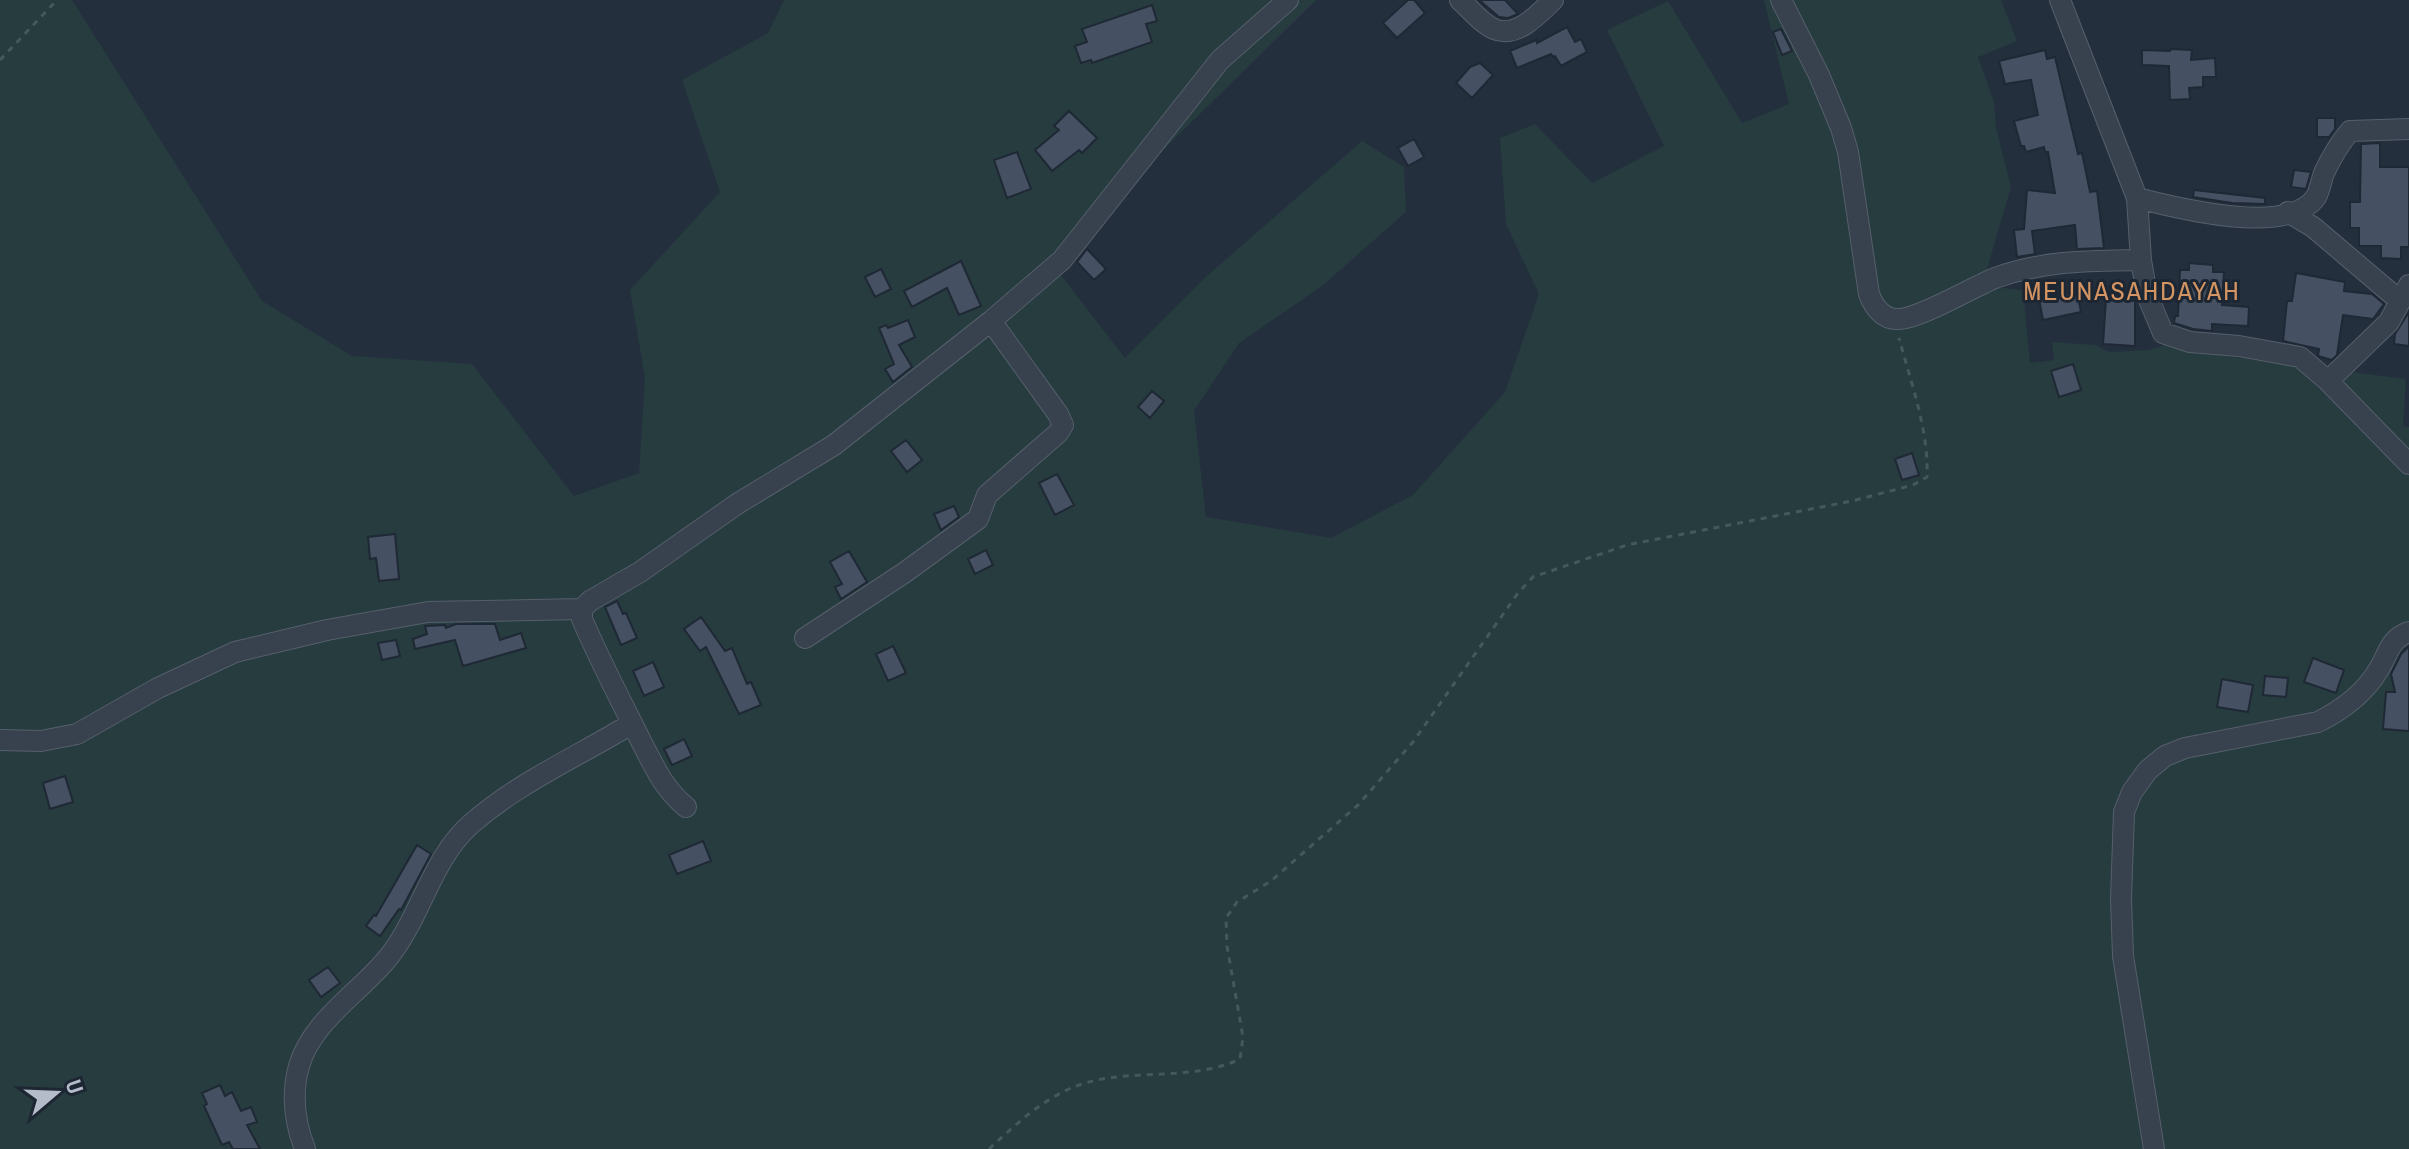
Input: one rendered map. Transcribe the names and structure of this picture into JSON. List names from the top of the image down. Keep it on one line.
{"districts":["MEUNASAHDAYAH"],"north":"right"}
